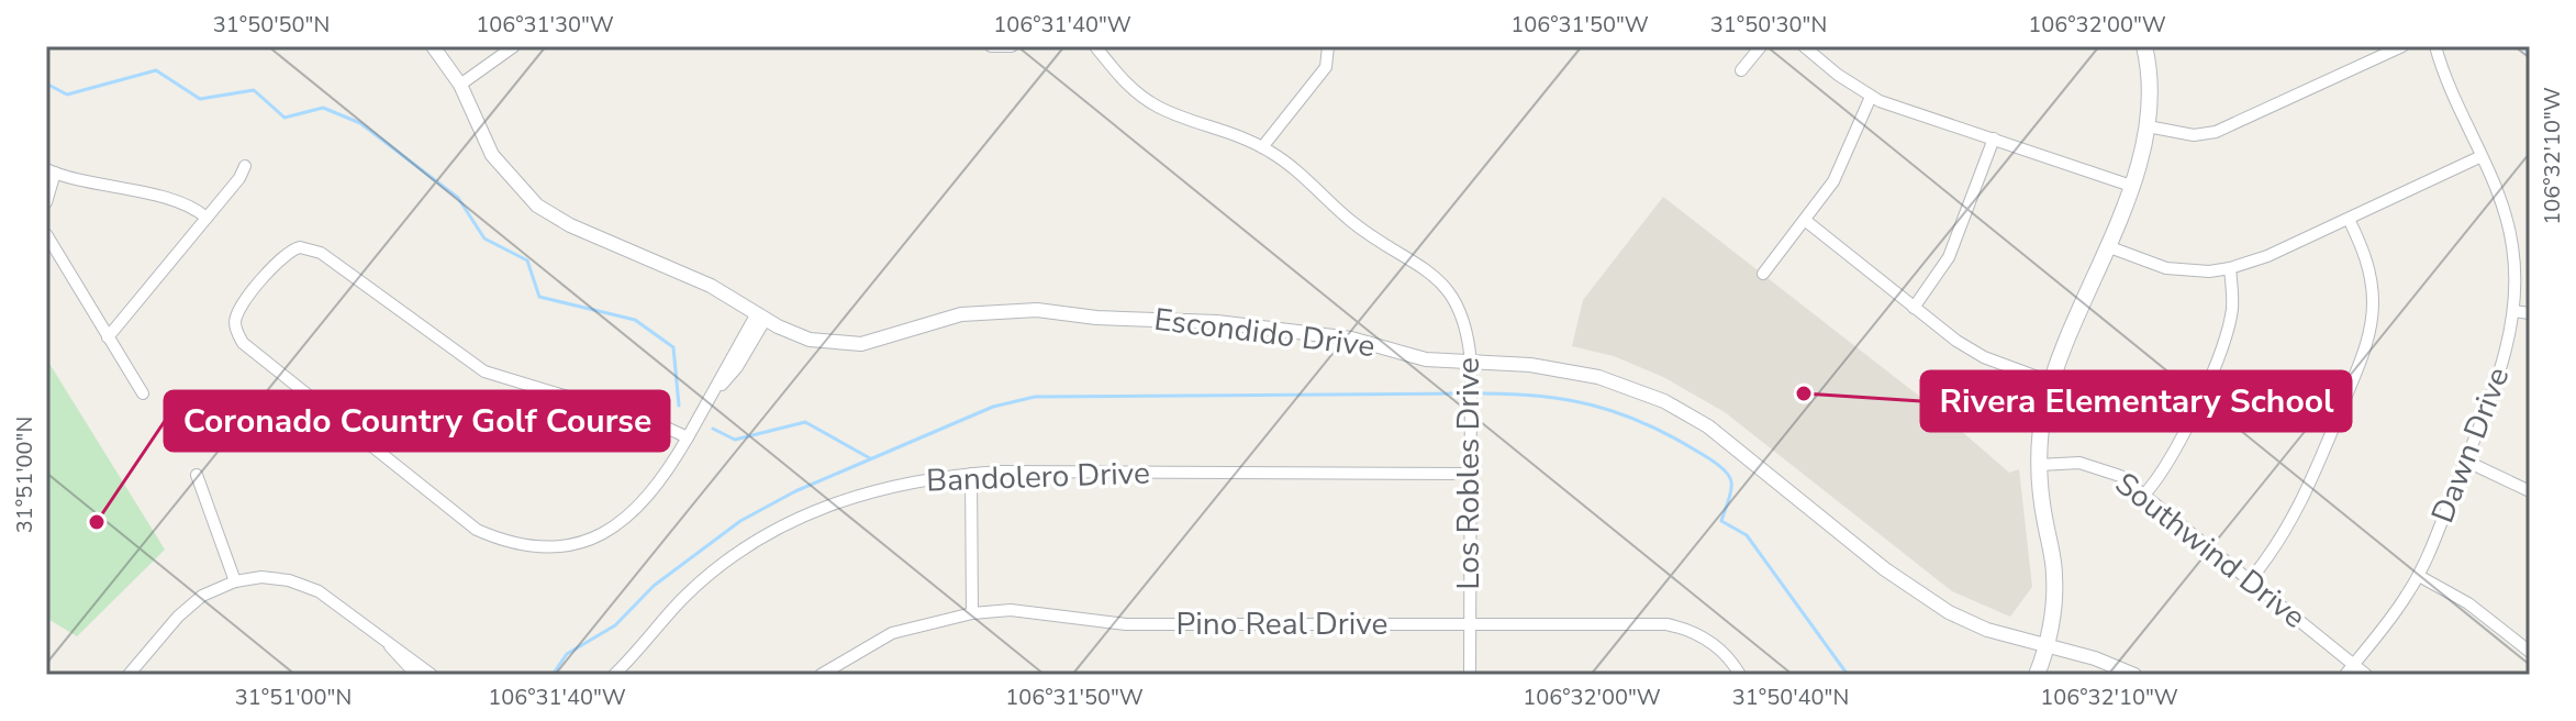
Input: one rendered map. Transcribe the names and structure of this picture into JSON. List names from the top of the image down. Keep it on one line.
{"streets":{"street":["Escondido Drive","Dawn Drive","Los Robles Drive","Bandolero Drive","Southwind Drive","Pino Real Drive"]},"crossings":[["Escondido Drive","Los Robles Drive"],["Dawn Drive","Southwind Drive"],["Los Robles Drive","Bandolero Drive"],["Los Robles Drive","Pino Real Drive"]],"places":["Rivera Elementary School","Coronado Country Golf Course"],"coordinates":["31°50'50\"N","106°31'30\"W","106°31'40\"W","106°31'50\"W","31°50'30\"N","106°32'00\"W","106°32'10\"W","31°51'00\"N","31°50'40\"N"]}
